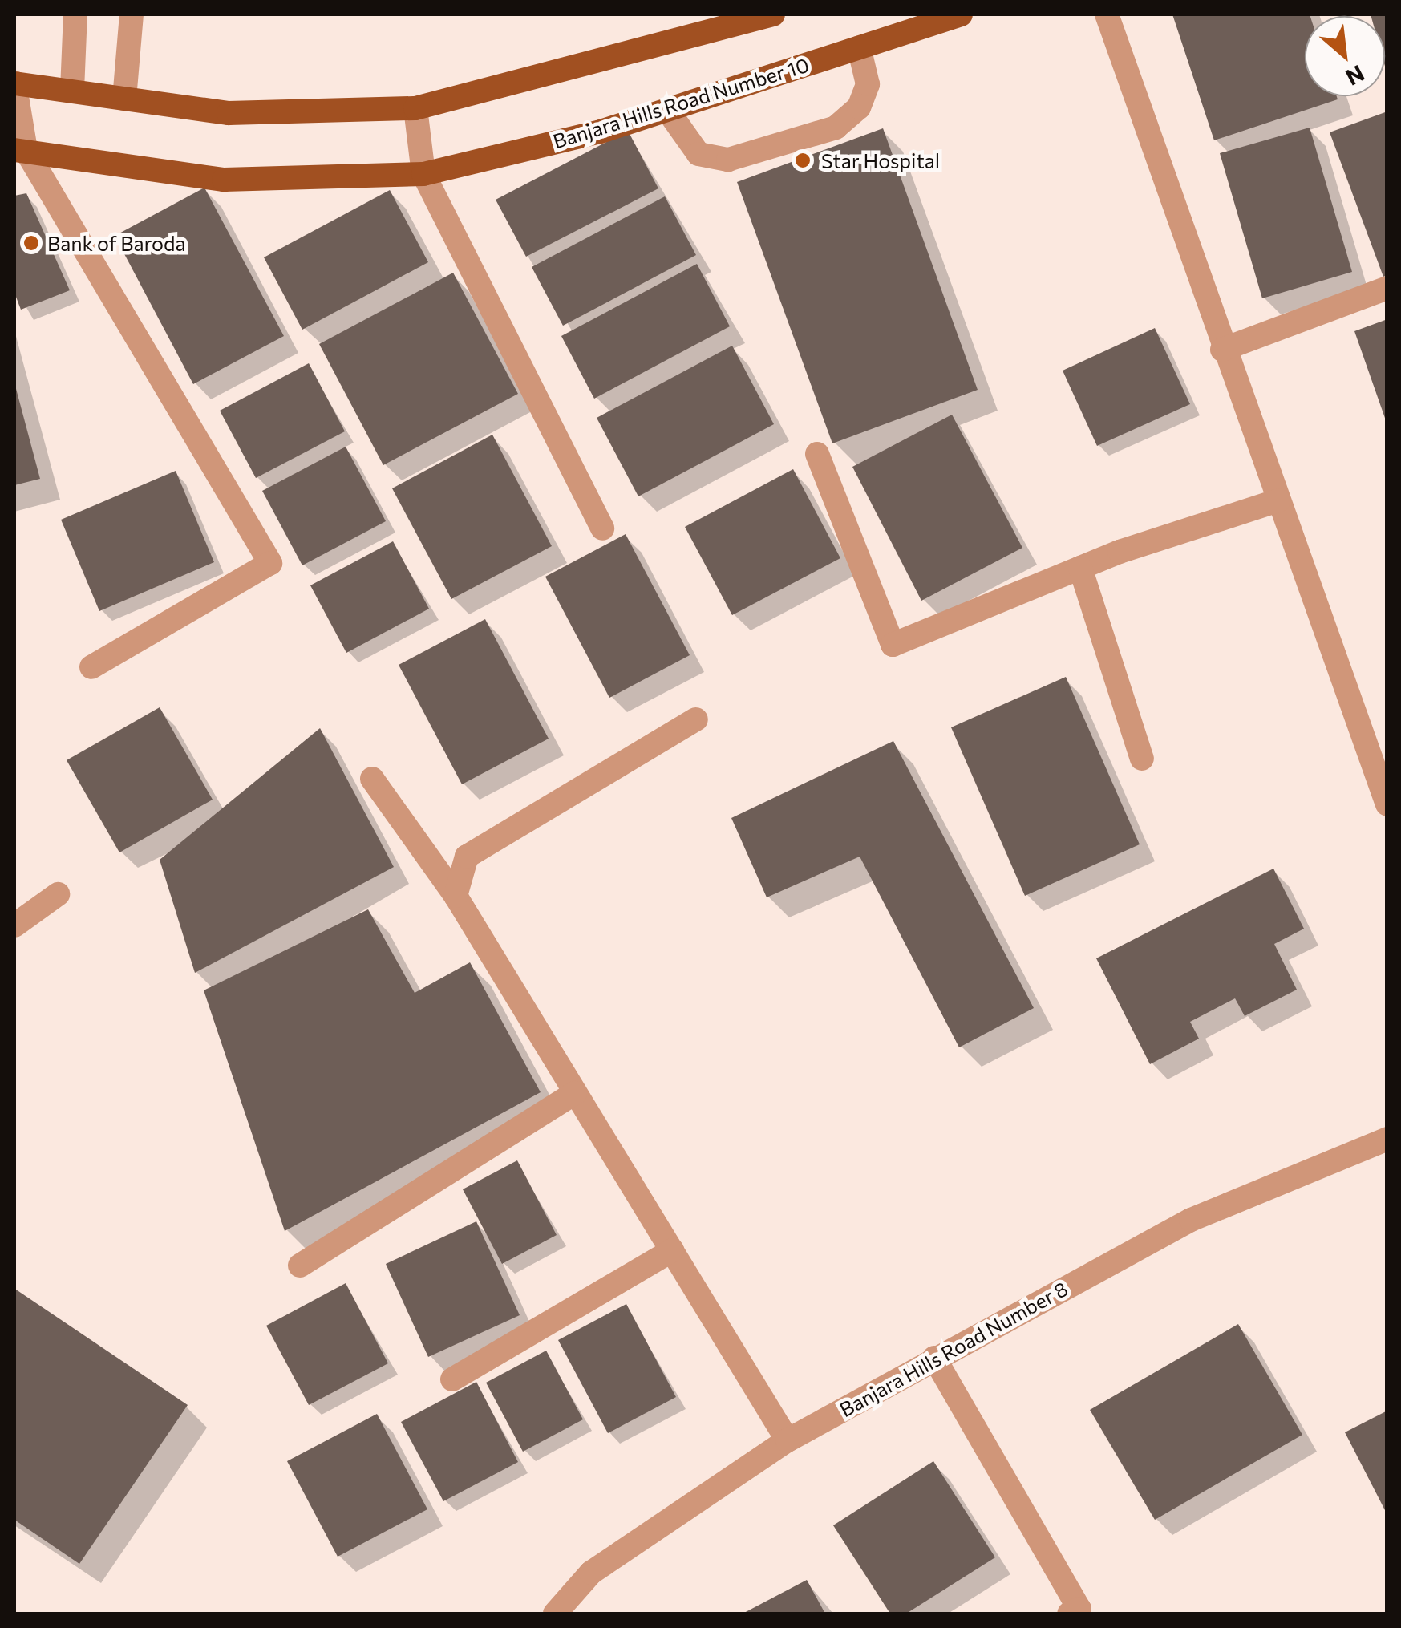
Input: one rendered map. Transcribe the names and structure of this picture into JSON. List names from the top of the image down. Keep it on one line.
{"streets":{"main road":["Banjara Hills Road Number 10"],"street":["Banjara Hills Road Number 8"]},"places":["Star Hospital","Bank of Baroda"],"north":"bottom right"}
